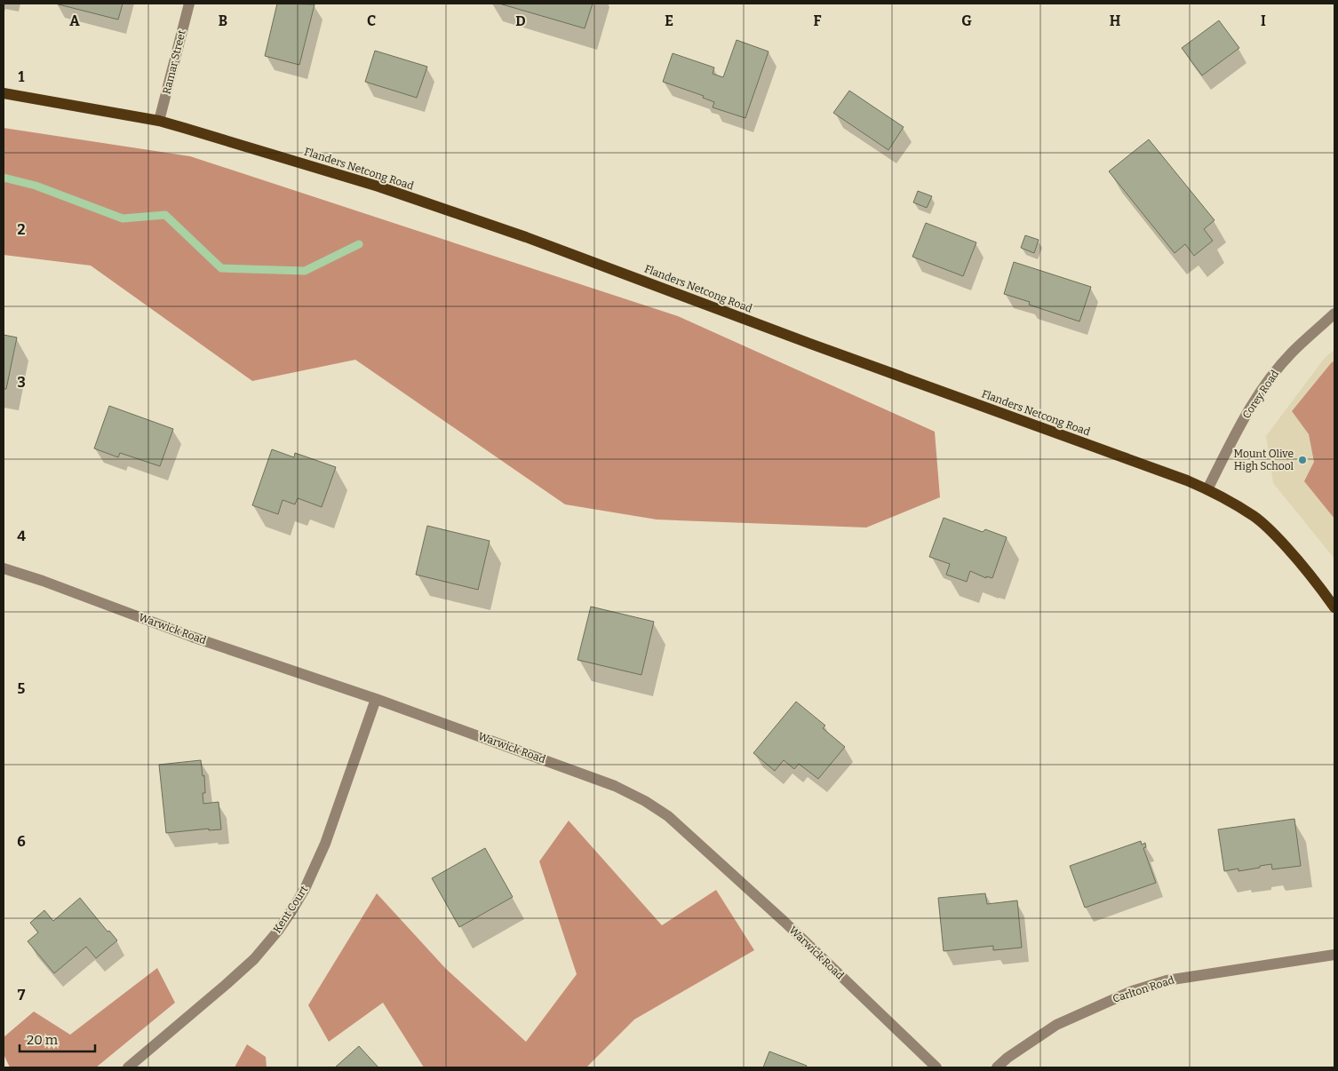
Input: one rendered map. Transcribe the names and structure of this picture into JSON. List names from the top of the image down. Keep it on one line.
{"streets":{"main road":["Flanders Netcong Road"],"street":["Ramar Street","Corey Road","Warwick Road","Kent Court","Carlton Road"]},"crossings":[["Ramar Street","Flanders Netcong Road"],["Flanders Netcong Road","Corey Road"],["Warwick Road","Kent Court"]],"places":["Mount Olive High School"],"scale_bar":"20 m","grid":{"columns":["A","B","C","D","E","F","G","H","I"],"rows":["1","2","3","4","5","6","7"]}}
